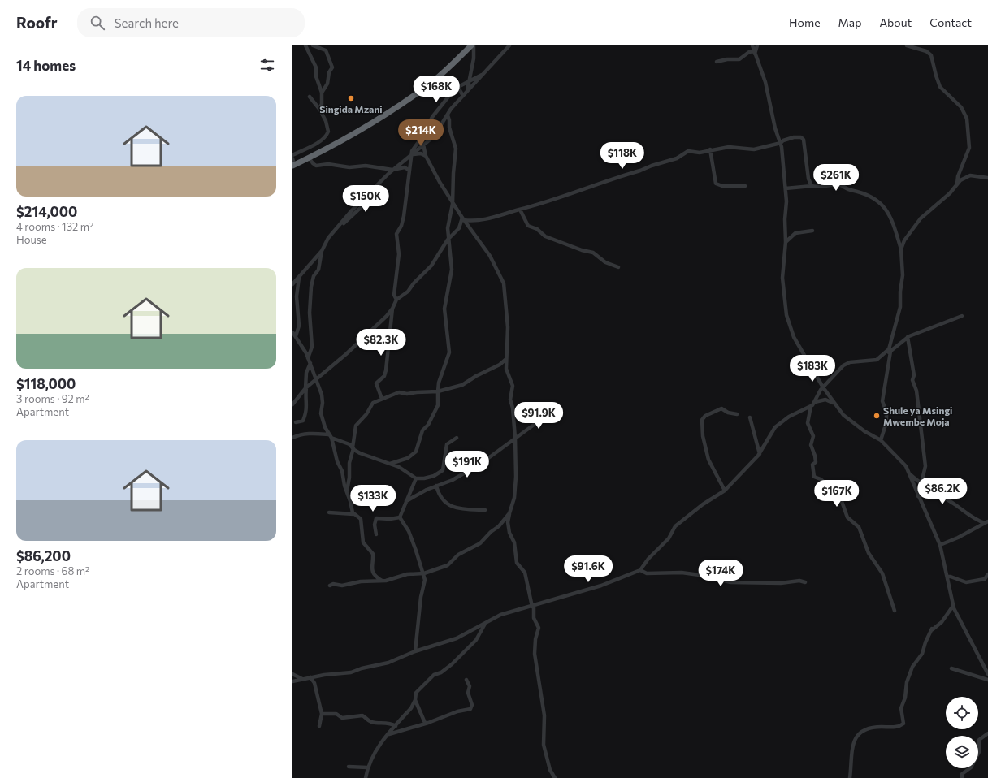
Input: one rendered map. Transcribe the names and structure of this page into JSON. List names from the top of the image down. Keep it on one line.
{"places":["Singida Mzani","Shule ya Msingi Mwembe Moja"],"page":{"header":"Roofr","search":"Search here","nav":["Home","Map","About","Contact"],"heading":"14 homes","price":["$168K","$214K","$118K","$261K","$150K","$82.3K","$183K","$91.9K","$191K","$86.2K","$167K","$133K","$91.6K","$174K"],"list":[{"name":"$214,000","note":"4 rooms · 132 m² · House"},{"name":"$118,000","note":"3 rooms · 92 m² · Apartment"},{"name":"$86,200","note":"2 rooms · 68 m² · Apartment"}]}}
